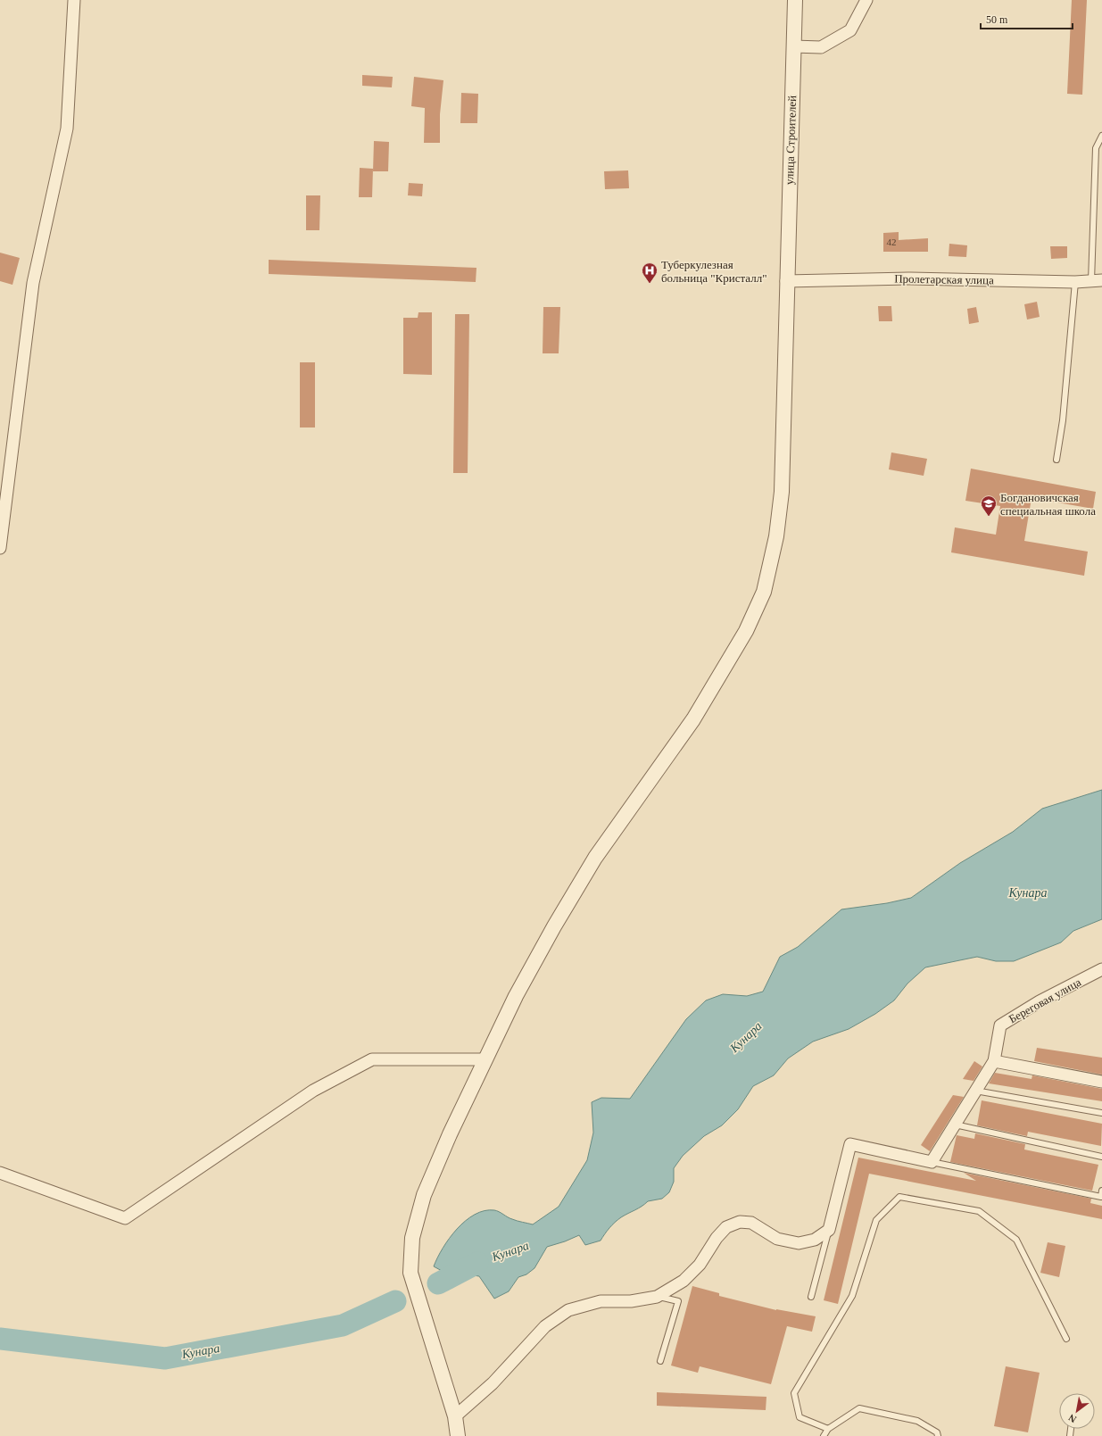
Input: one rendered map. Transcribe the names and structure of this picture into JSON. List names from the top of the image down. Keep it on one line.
{"streets":{"street":["улица Строителей","Пролетарская улица","Береговая улица"]},"crossings":[["улица Строителей","Пролетарская улица"]],"water":["Кунара"],"places":{"hospital":["Туберкулезная больница \"Кристалл\""],"school or university":["Богдановичская специальная школа"]},"house_numbers":["42"],"scale_bar":"50 m","north":"bottom left"}
